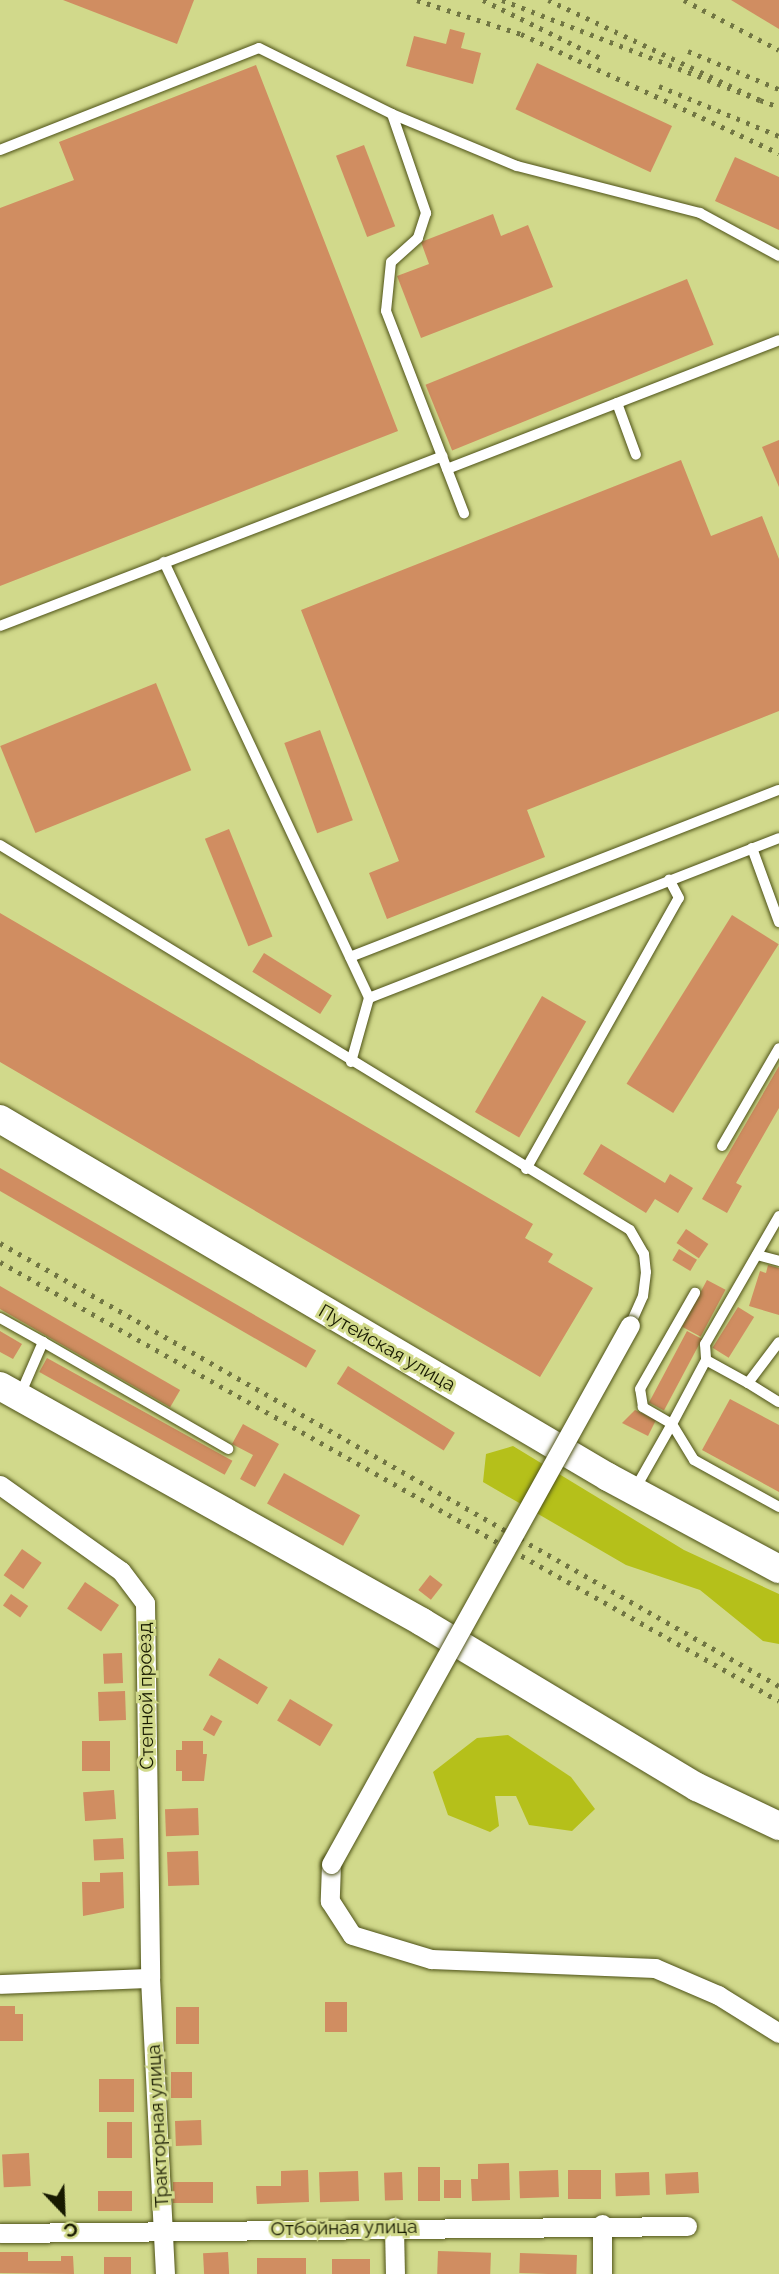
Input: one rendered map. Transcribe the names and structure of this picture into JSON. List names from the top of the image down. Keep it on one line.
{"streets":{"main road":["Путейская улица"],"street":["Степной проезд","Тракторная улица","Отбойная улица"]},"crossings":[["Степной проезд","Тракторная улица"],["Тракторная улица","Отбойная улица"]],"north":"bottom right"}
